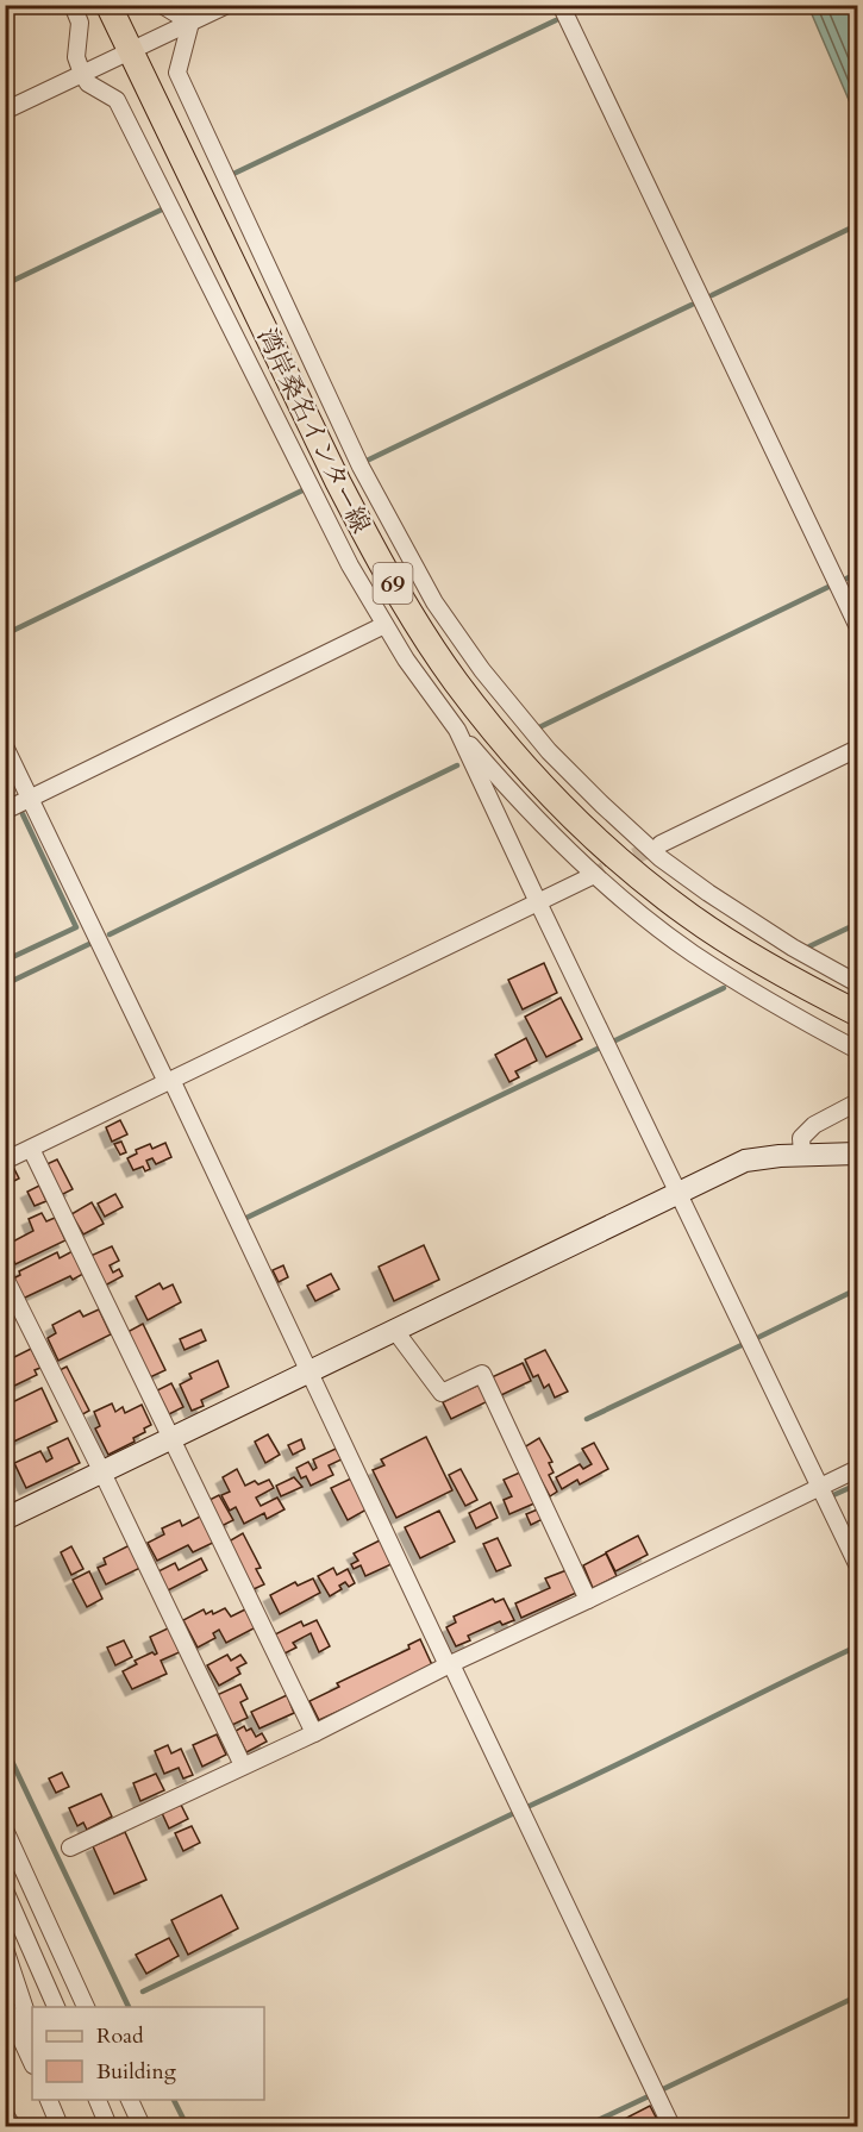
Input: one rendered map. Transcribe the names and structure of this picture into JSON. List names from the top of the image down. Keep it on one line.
{"streets":{"main road":["湾岸桑名インター線","69"]},"legend":["Road","Building"]}
